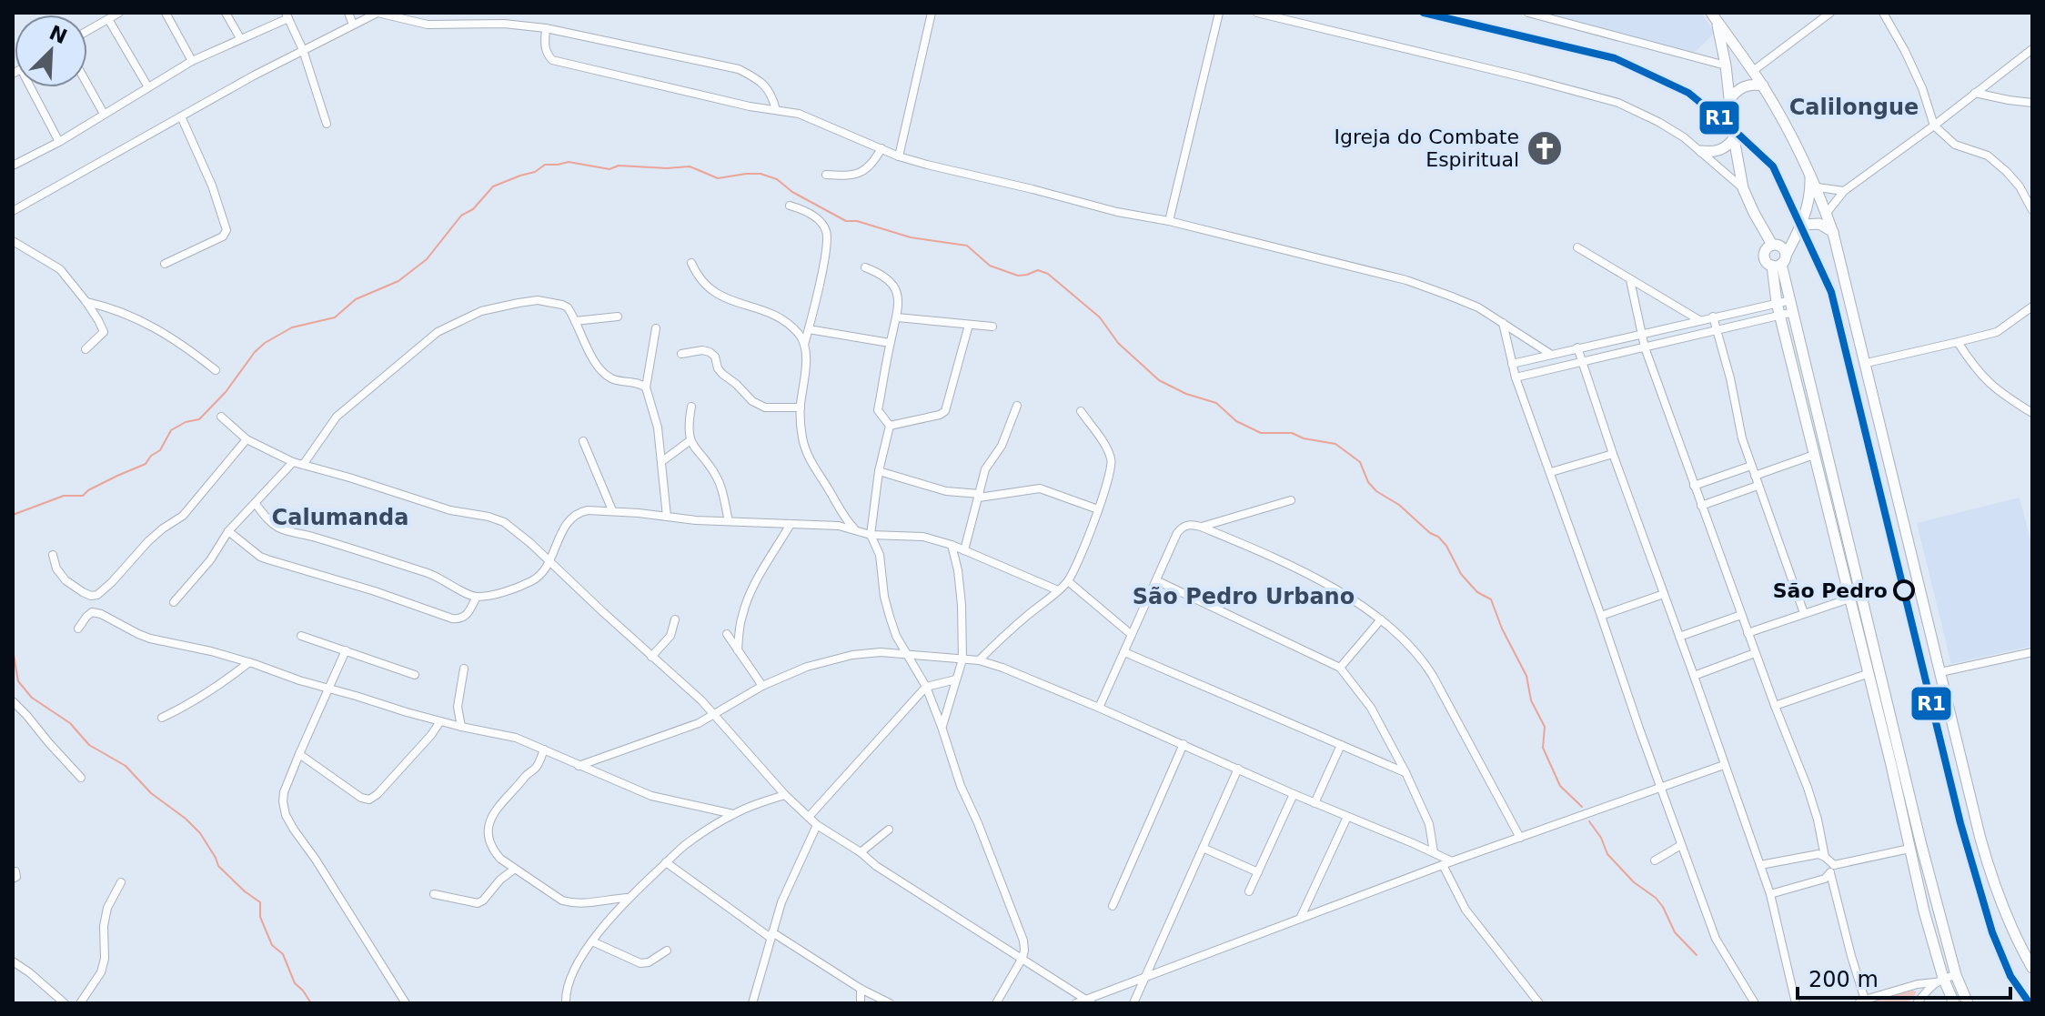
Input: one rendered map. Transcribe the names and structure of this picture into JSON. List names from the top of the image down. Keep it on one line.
{"districts":["Calilongue","Calumanda","São Pedro Urbano"],"places":{"church":["Igreja do Combate Espiritual"],"other":["São Pedro"]},"lines":["transit line R1"],"scale_bar":"200 m","north":"top right"}
